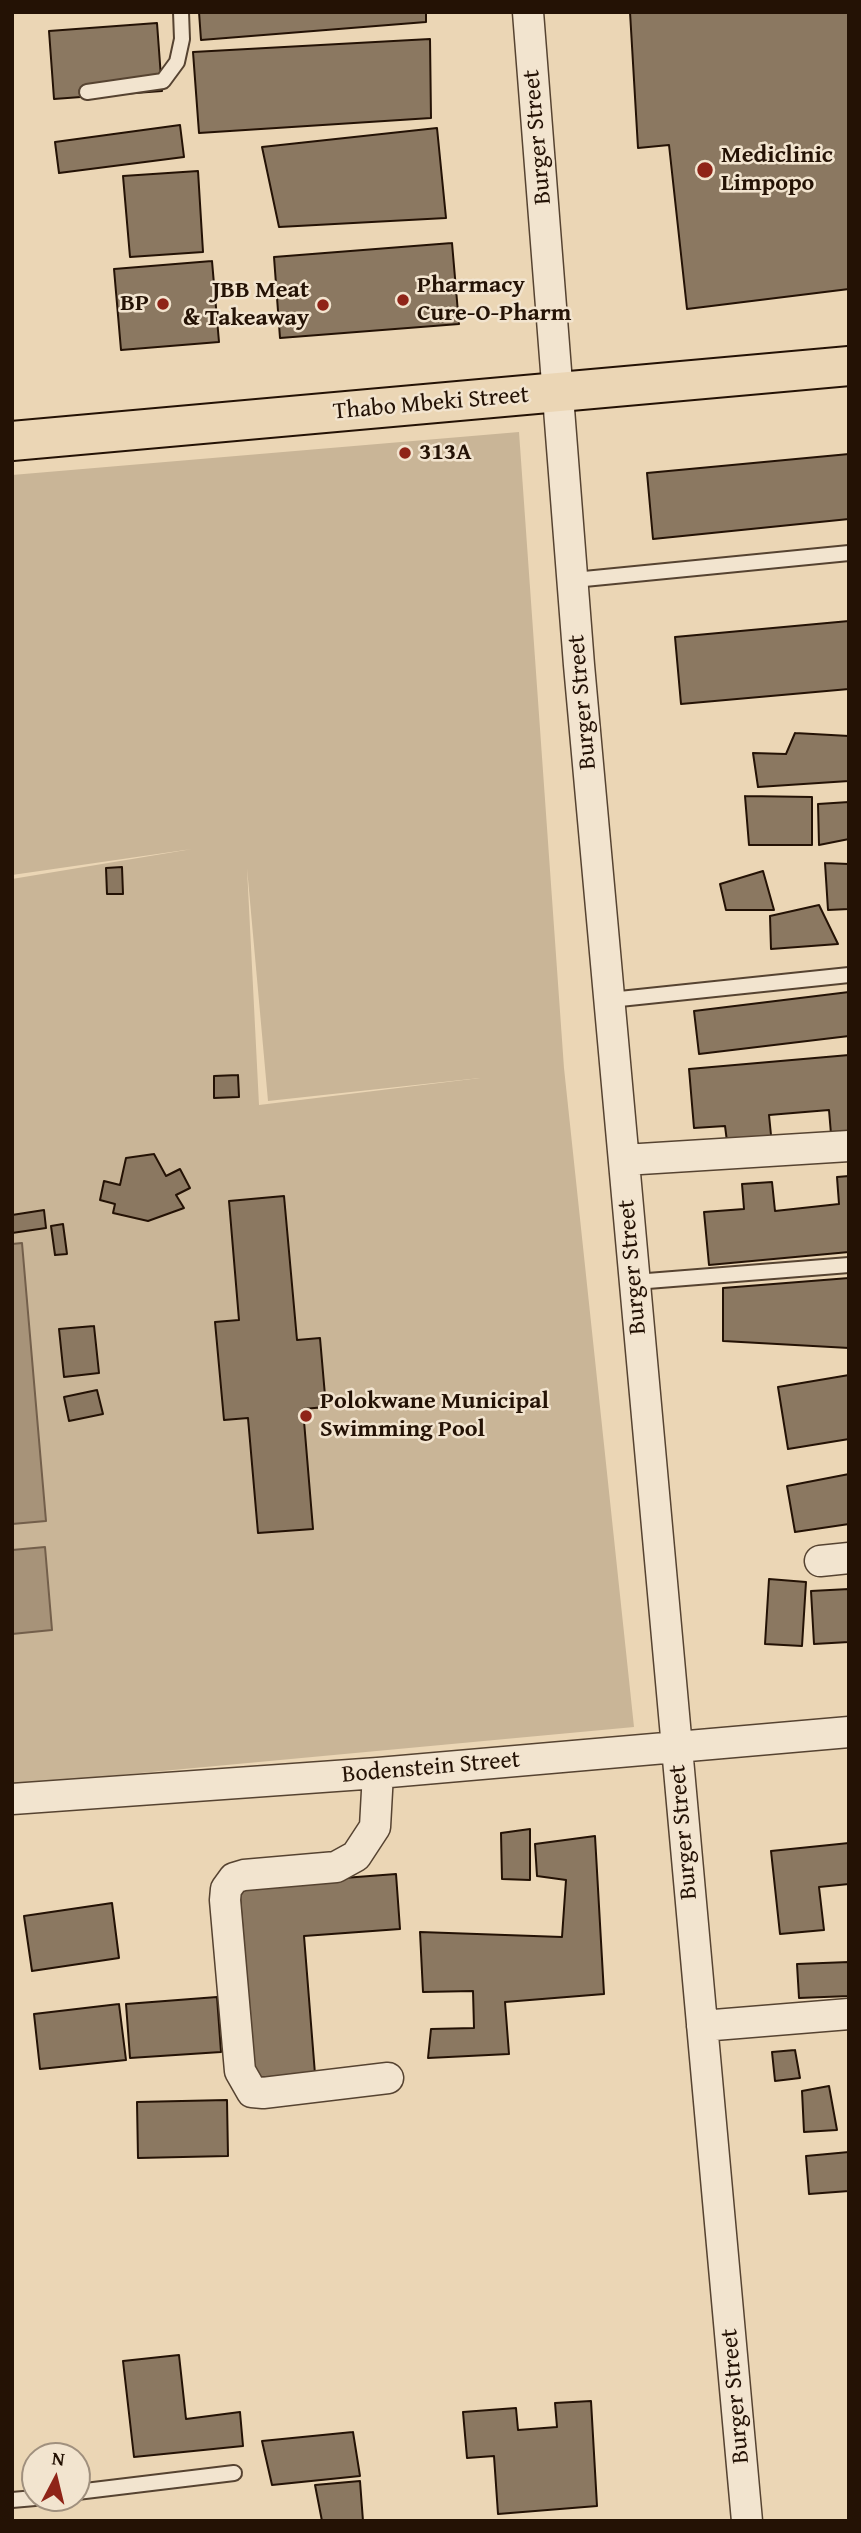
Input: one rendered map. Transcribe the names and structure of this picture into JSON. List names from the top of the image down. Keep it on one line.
{"streets":{"main road":["Thabo Mbeki Street"],"street":["Burger Street","Bodenstein Street"]},"crossings":[["Burger Street","Thabo Mbeki Street"],["Burger Street","Bodenstein Street"]],"places":["Mediclinic Limpopo","Pharmacy Cure-O-Pharm","BP","JBB Meat & Takeaway","313A","Polokwane Municipal Swimming Pool"],"north":"top"}
